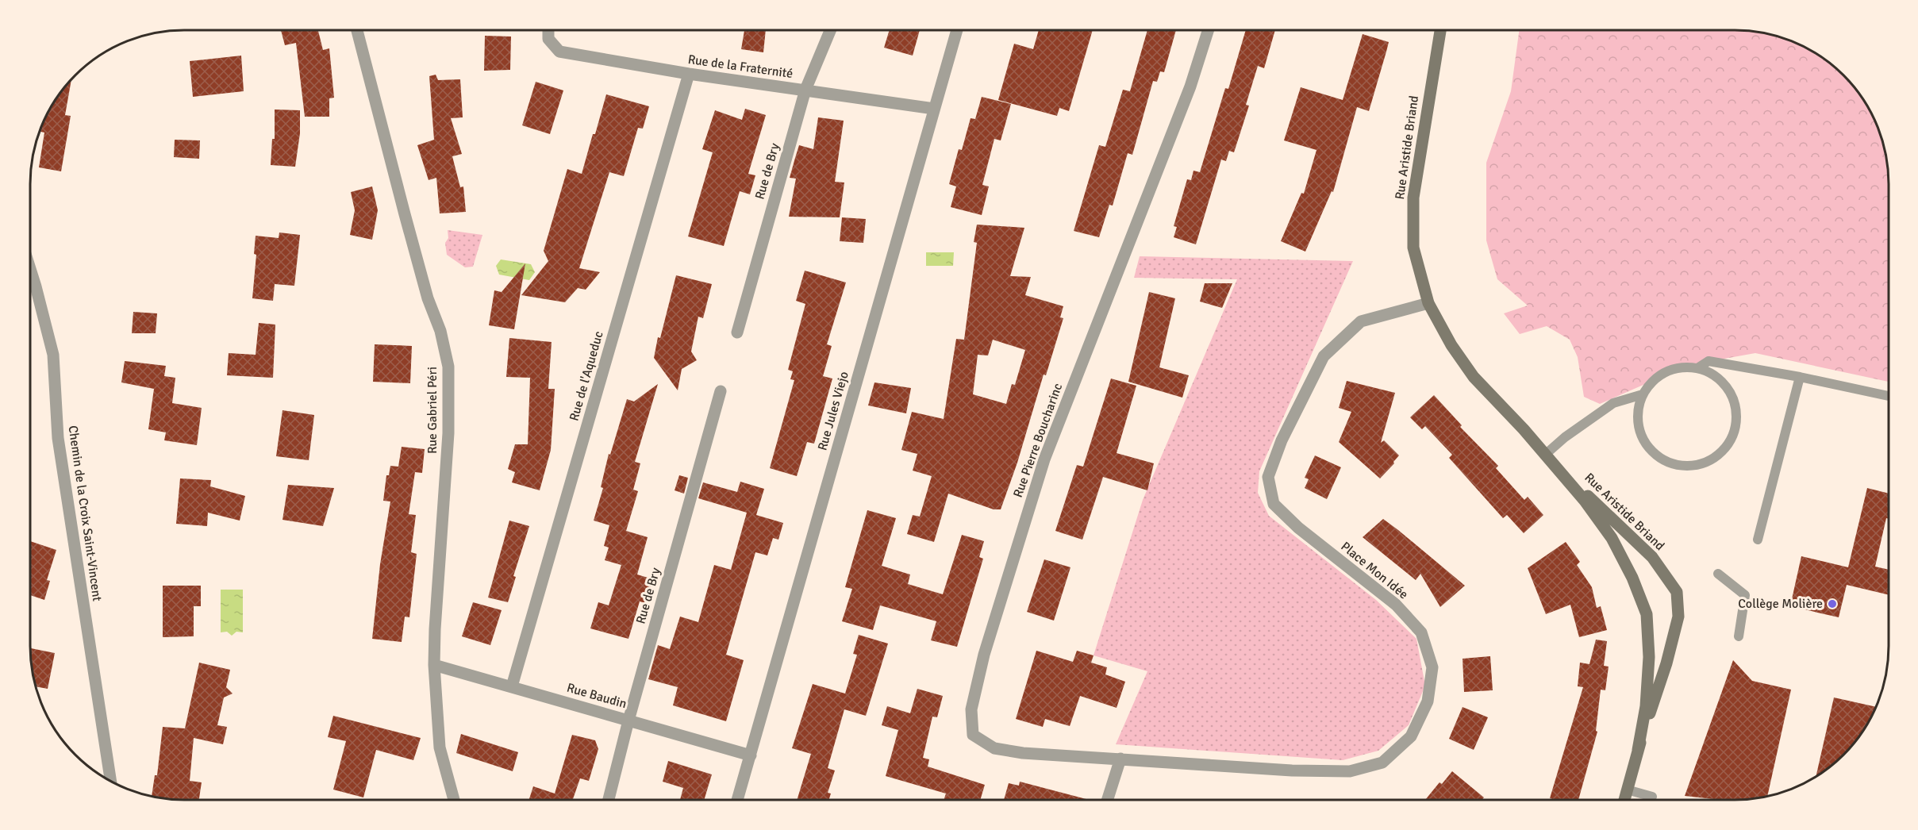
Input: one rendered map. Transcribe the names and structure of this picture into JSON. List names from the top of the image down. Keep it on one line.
{"streets":{"street":["Rue de la Fraternité","Rue Aristide Briand","Rue de Bry","Rue de l'Aqueduc","Rue Gabriel Péri","Rue Jules Viejo","Rue Pierre Boucharinc","Chemin de la Croix Saint-Vincent","Place Mon Idée","Rue Baudin"]},"crossings":[["Rue de la Fraternité","Rue de Bry"],["Rue de la Fraternité","Rue de l'Aqueduc"],["Rue de la Fraternité","Rue Jules Viejo"],["Rue Aristide Briand","Place Mon Idée"],["Rue de Bry","Rue Baudin"],["Rue de l'Aqueduc","Rue Baudin"],["Rue Gabriel Péri","Rue Baudin"],["Rue Jules Viejo","Rue Baudin"],["Rue Pierre Boucharinc","Place Mon Idée"]],"places":["Collège Molière"]}
